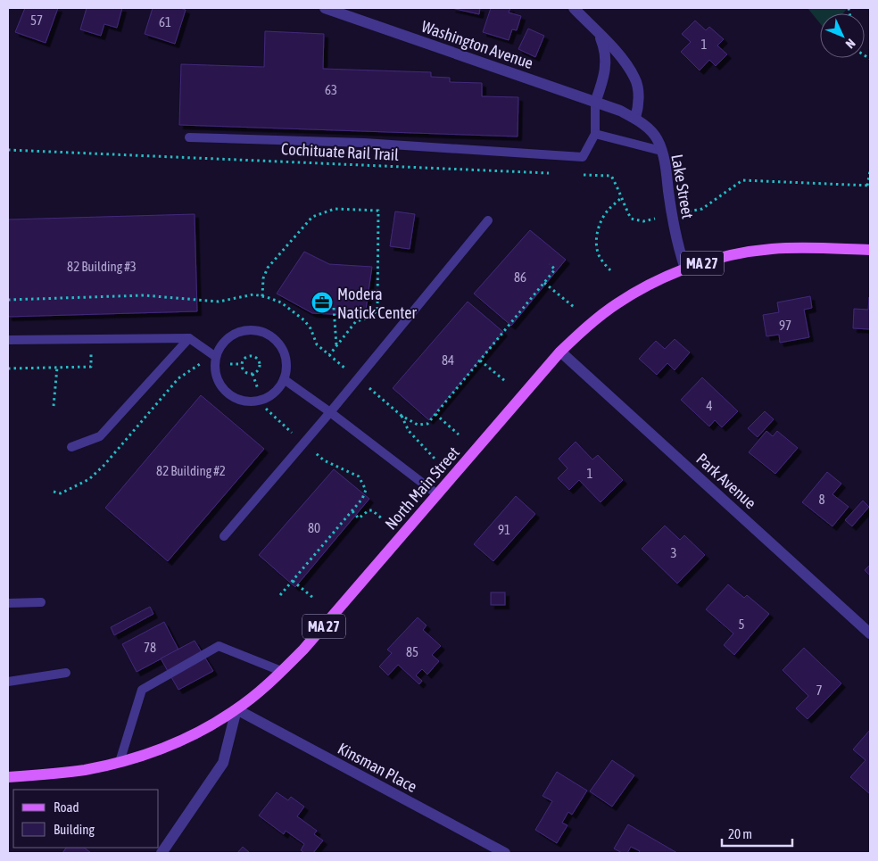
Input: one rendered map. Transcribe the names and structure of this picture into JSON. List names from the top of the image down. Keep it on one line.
{"streets":{"main road":["MA 27","North Main Street"],"street":["Washington Avenue","Lake Street","Park Avenue","Kinsman Place"],"path":["Cochituate Rail Trail"]},"crossings":[["Washington Avenue","Lake Street"],["Lake Street","North Main Street"],["Park Avenue","North Main Street"],["North Main Street","Kinsman Place"]],"places":{"office":["Modera Natick Center"]},"house_numbers":["57","61","1","63","82 Building #3","86","97","84","4","82 Building #2","1","8","80","91","3","5","78","85","7"],"legend":["Road","Building"],"scale_bar":"20 m","north":"bottom right"}
